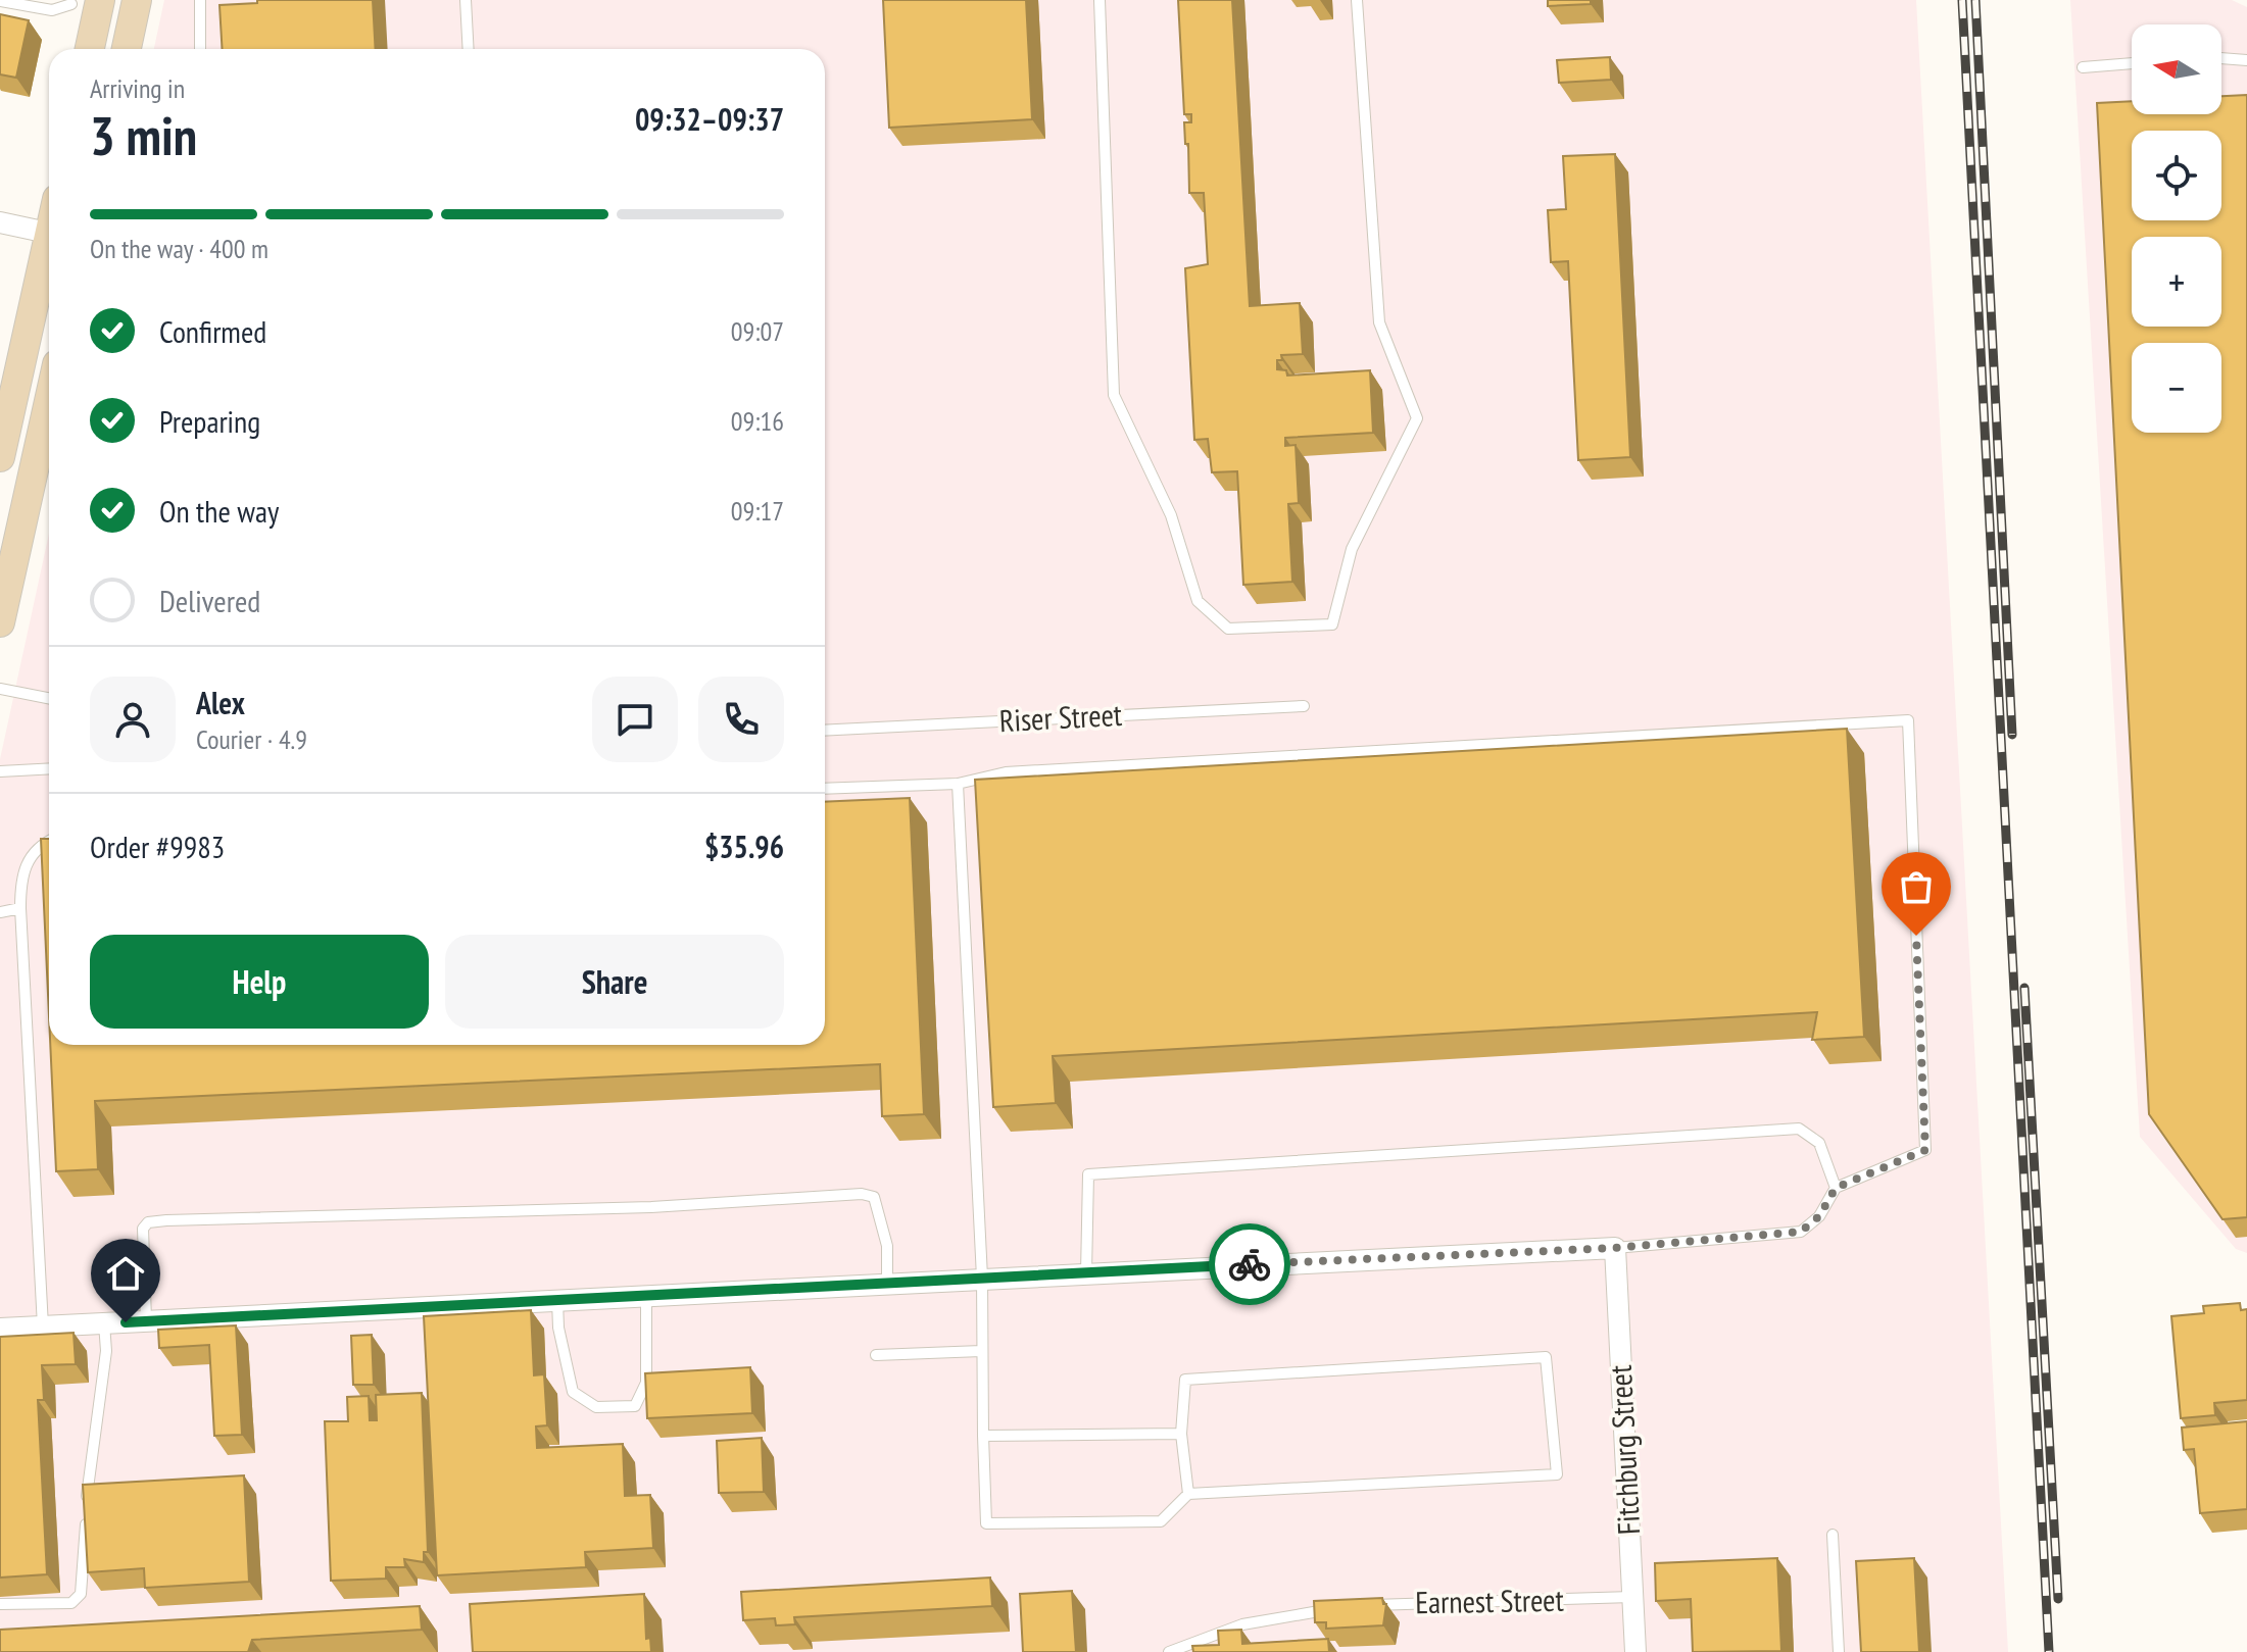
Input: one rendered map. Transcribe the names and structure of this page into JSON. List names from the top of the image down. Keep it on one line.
{"streets":{"street":["Fitchburg Street"],"lane":["Riser Street","Earnest Street"]},"crossings":[["Fitchburg Street","Earnest Street"]],"north":"left","page":{"map_buttons":["+","−"],"heading":["3 min","Arriving in","09:32–09:37"],"panel":["Alex","Courier · 4.9","Order #9983","$35.96"],"bar":"On the way · 400 m","list":[["Confirmed","09:07"],["Preparing","09:16"],["On the way","09:17"],"Delivered"],"buttons":["Help","Share"]}}
